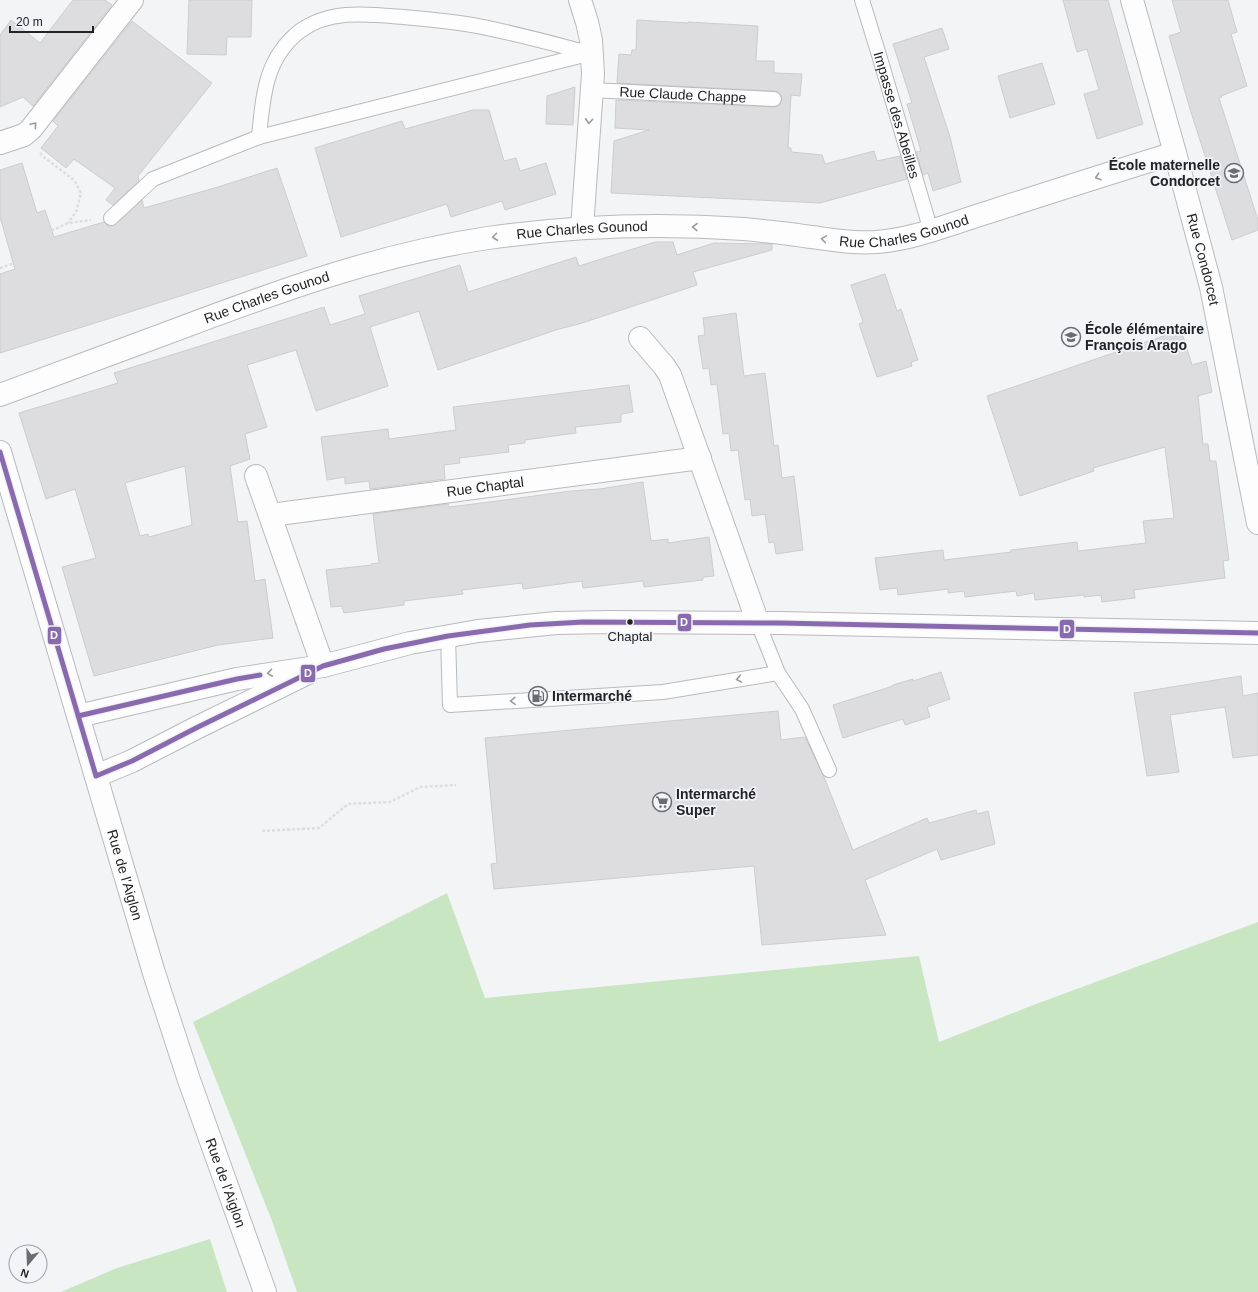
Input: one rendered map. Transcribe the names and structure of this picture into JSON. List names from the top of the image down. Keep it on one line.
{"streets":{"street":["Rue Charles Gounod","Rue Condorcet","Rue Chaptal","Rue de l'Aiglon"],"lane":["Rue Claude Chappe","Impasse des Abeilles"]},"crossings":[["Impasse des Abeilles","Rue Charles Gounod"],["Rue Charles Gounod","Rue Condorcet"]],"one_way":["Rue Charles Gounod"],"places":{"school or university":["École maternelle Condorcet","École élémentaire François Arago"],"other":["Chaptal"],"fuel station":["Intermarché"],"supermarket":["Intermarché Super"]},"lines":["transit line D"],"scale_bar":"20 m","north":"bottom"}
